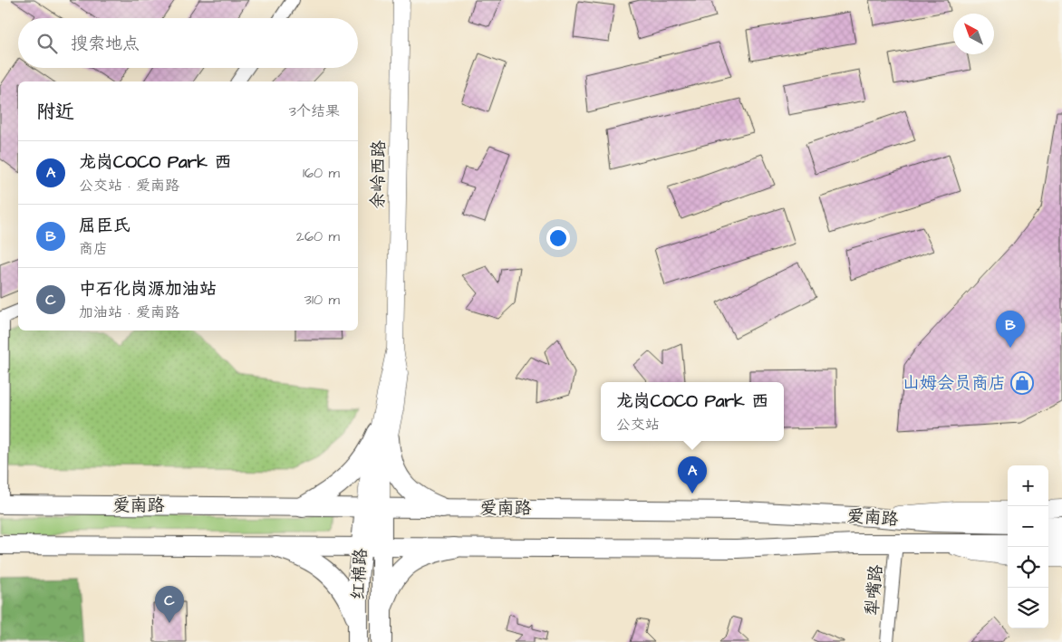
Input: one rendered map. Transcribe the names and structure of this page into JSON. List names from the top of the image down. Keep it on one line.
{"streets":{"main road":["爱南路","红棉路"],"street":["余岭西路","犁嘴路"]},"crossings":[["余岭西路","爱南路"],["余岭西路","红棉路"],["爱南路","红棉路"],["爱南路","犁嘴路"]],"places":{"shop":["山姆会员商店"]},"north":"top left","page":{"search":"搜索地点","heading":["附近","3个结果"],"list":[{"mark":"A","name":"龙岗COCO Park 西","note":"公交站 · 爱南路","value":"160 m"},{"mark":"B","name":"屈臣氏","note":"商店","value":"260 m"},{"mark":"C","name":"中石化岗源加油站","note":"加油站 · 爱南路","value":"310 m"}],"pins":["B","A","C"],"popup":["龙岗COCO Park 西","公交站"],"map_buttons":["+","−"]}}
